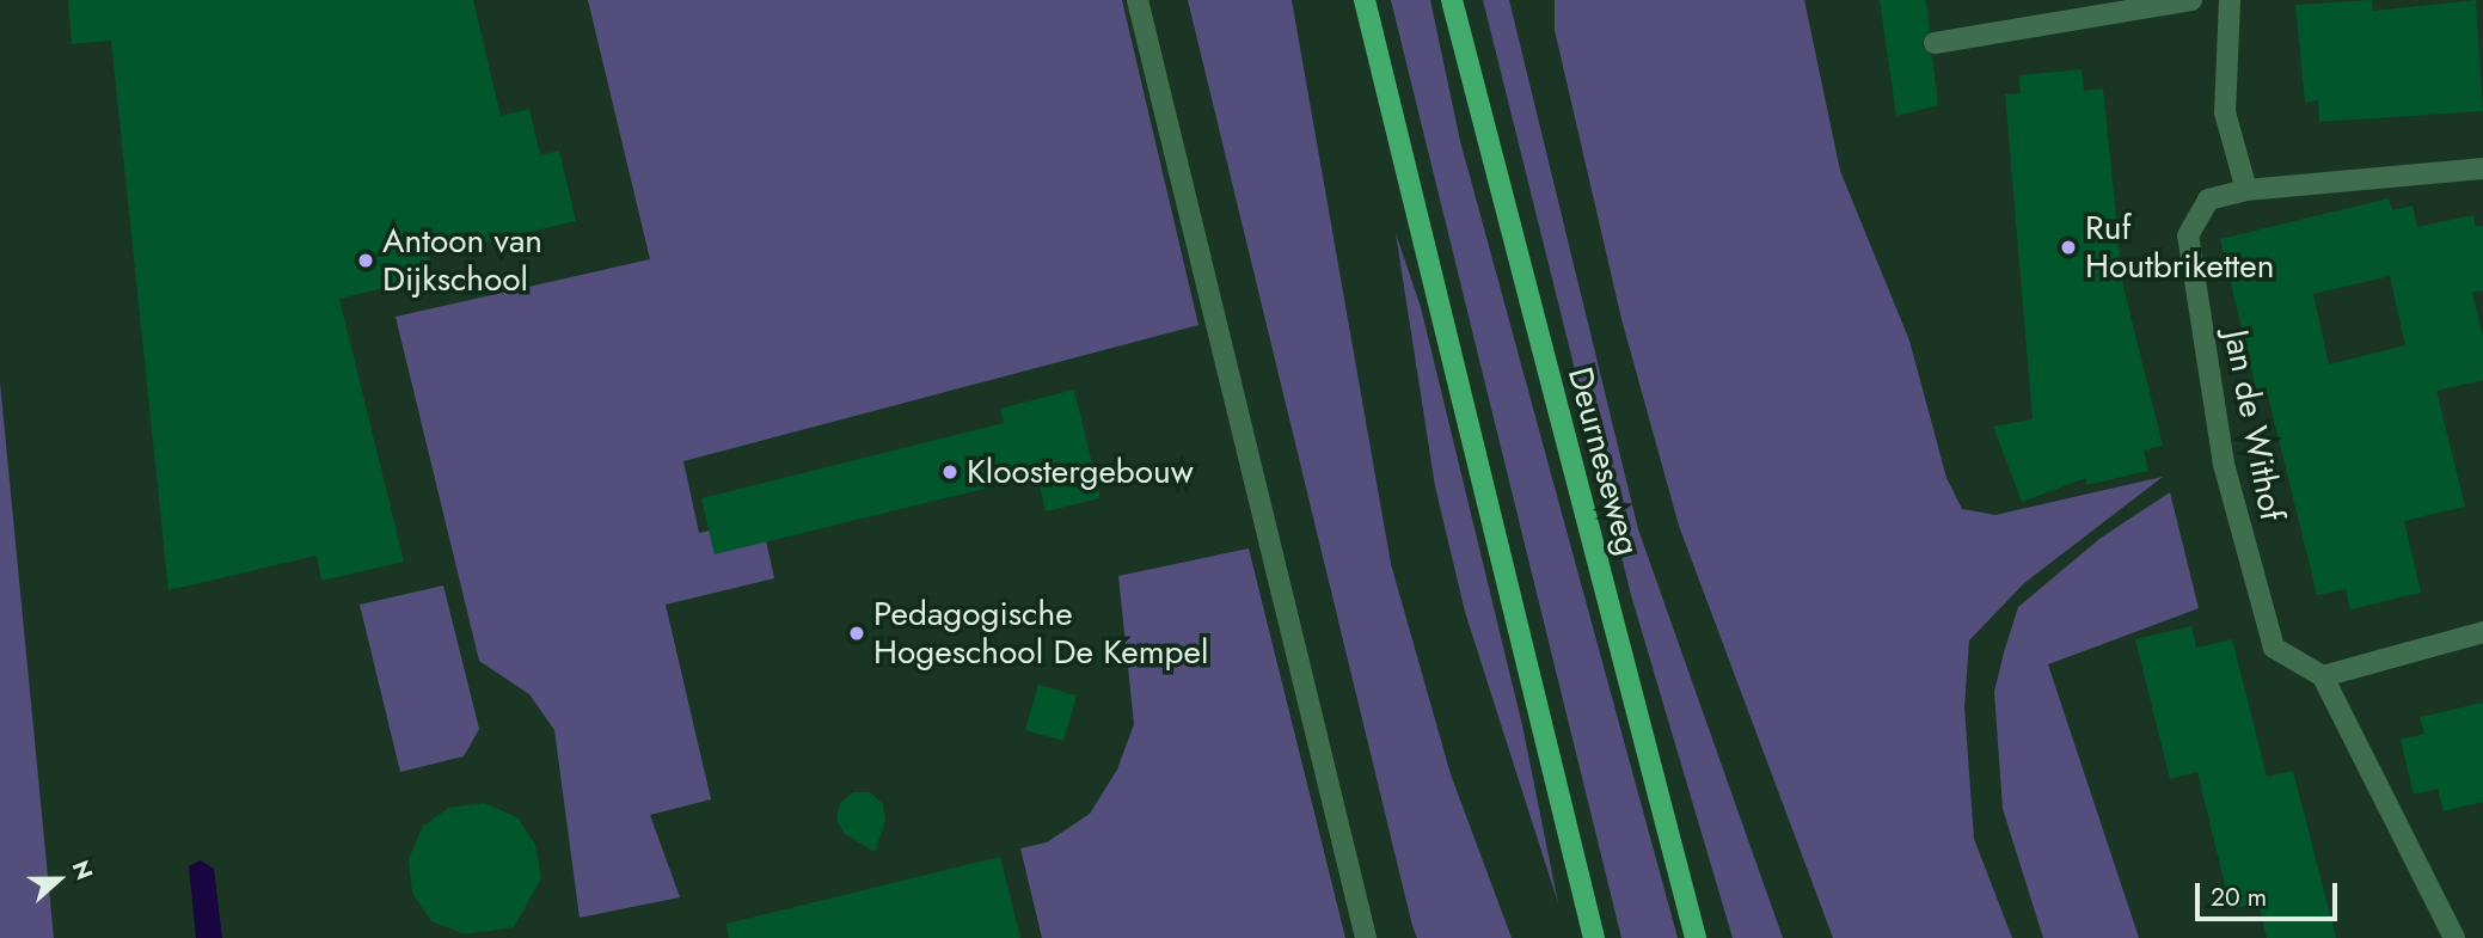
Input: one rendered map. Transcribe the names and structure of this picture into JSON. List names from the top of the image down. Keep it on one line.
{"streets":{"main road":["Deurneseweg"],"street":["Jan de Withof"]},"places":["Ruf Houtbriketten","Antoon van Dijkschool","Kloostergebouw","Pedagogische Hogeschool De Kempel"],"scale_bar":"20 m","north":"right"}
